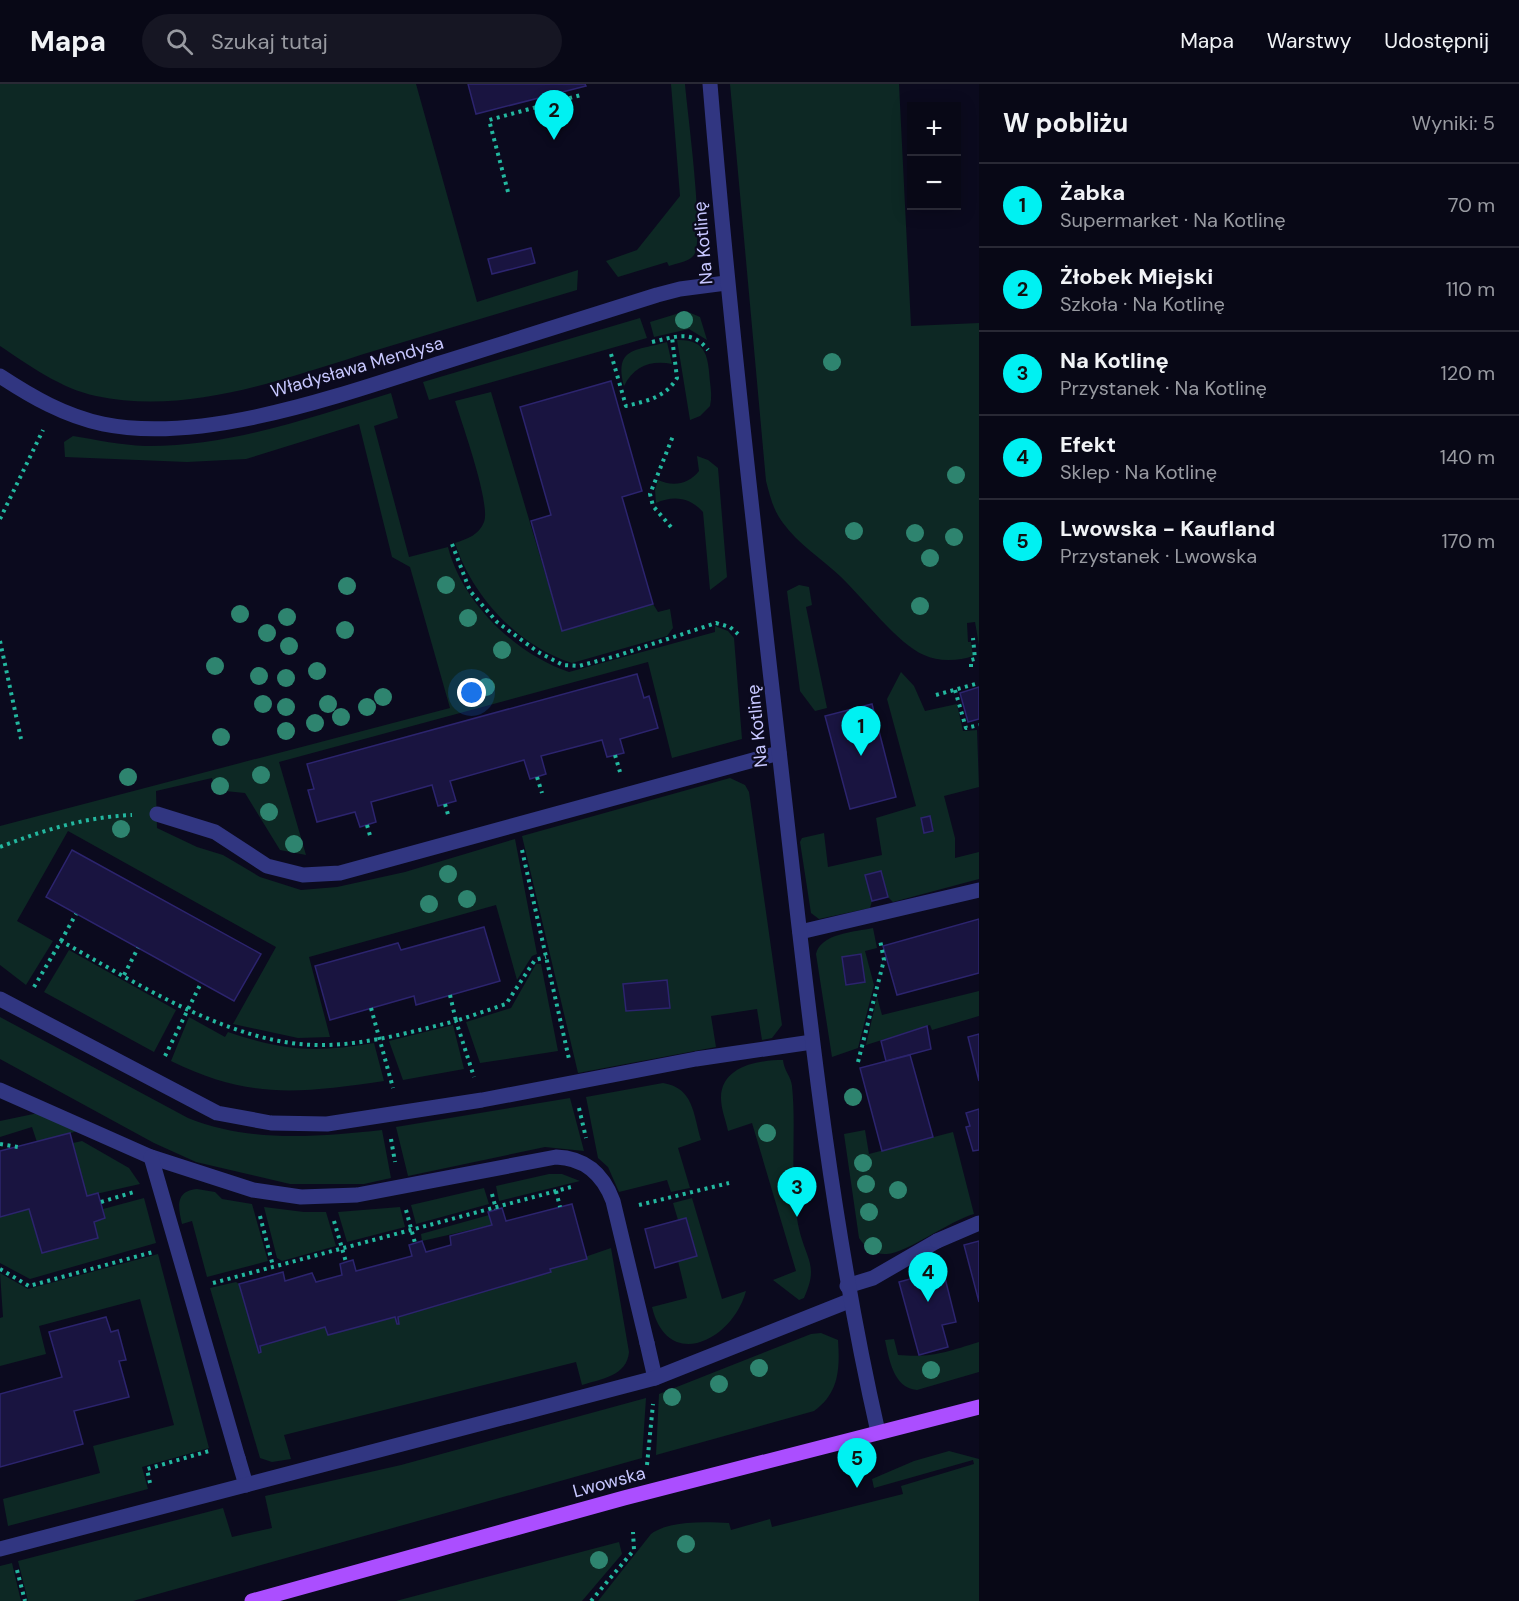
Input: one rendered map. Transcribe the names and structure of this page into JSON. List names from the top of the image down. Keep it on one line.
{"streets":{"main road":["Lwowska"],"street":["Na Kotlinę","Władysława Mendysa"]},"crossings":[["Na Kotlinę","Władysława Mendysa"],["Na Kotlinę","Lwowska"]],"page":{"header":"Mapa","search":"Szukaj tutaj","nav":["Mapa","Warstwy","Udostępnij"],"heading":["W pobliżu","Wyniki: 5"],"pins":["2","1","3","4","5"],"map_buttons":["+","−"],"list":[{"mark":"1","name":"Żabka","note":"Supermarket · Na Kotlinę","value":"70 m"},{"mark":"2","name":"Żłobek Miejski","note":"Szkoła · Na Kotlinę","value":"110 m"},{"mark":"3","name":"Na Kotlinę","note":"Przystanek · Na Kotlinę","value":"120 m"},{"mark":"4","name":"Efekt","note":"Sklep · Na Kotlinę","value":"140 m"},{"mark":"5","name":"Lwowska - Kaufland","note":"Przystanek · Lwowska","value":"170 m"}]}}
